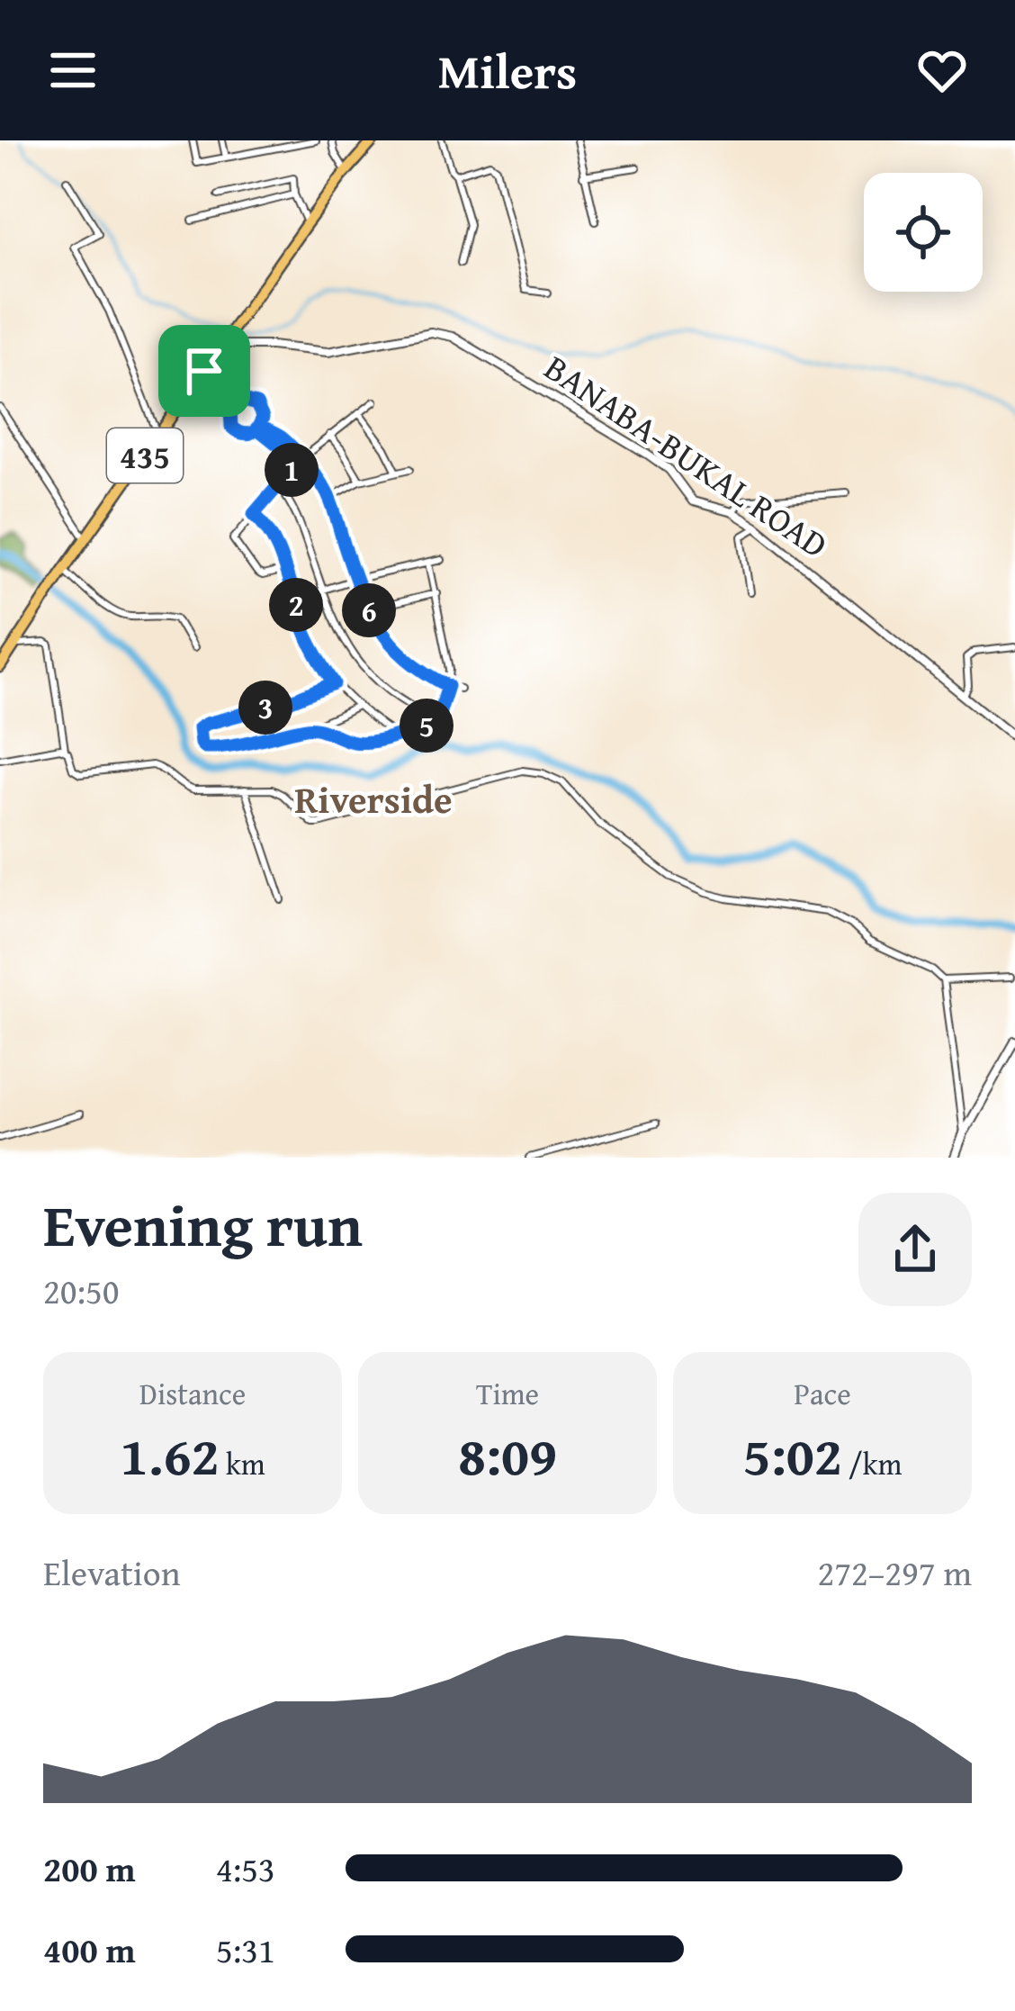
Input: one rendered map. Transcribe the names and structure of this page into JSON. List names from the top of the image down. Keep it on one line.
{"streets":{"main road":["435"],"street":["BANABA-BUKAL ROAD"]},"crossings":[["435","BANABA-BUKAL ROAD"]],"districts":["Riverside"],"page":{"header":"Milers","pins":["1","2","6","3","5"],"heading":["Evening run","20:50"],"stats":[["Distance","1.62 km"],["Time","8:09"],["Pace","5:02 /km"]],"chart":["Elevation","272–297 m"],"list":[{"name":"200 m","note":"4:53"},{"name":"400 m","note":"5:31"}]}}
